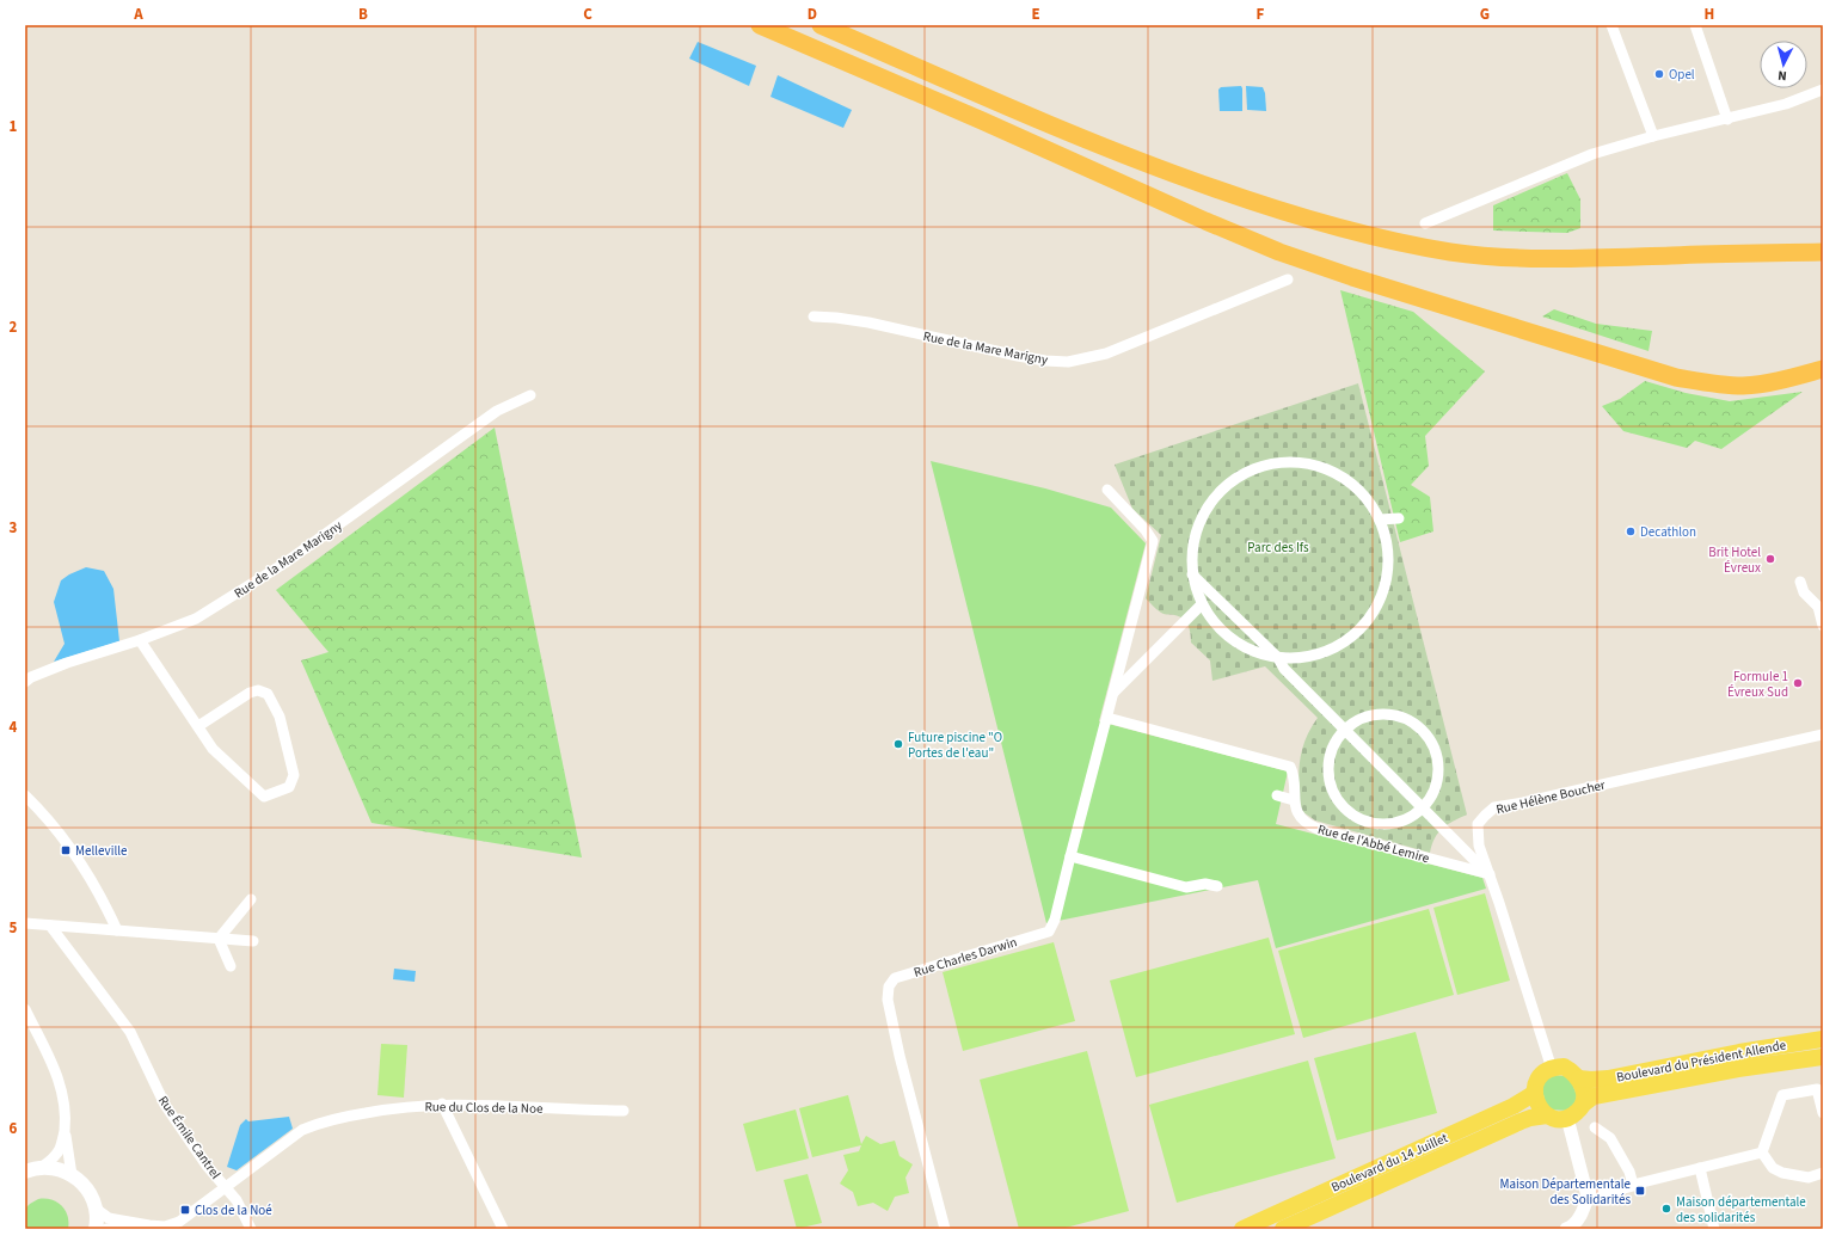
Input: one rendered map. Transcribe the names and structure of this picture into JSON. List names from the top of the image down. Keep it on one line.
{"streets":{"main road":["Boulevard du Président Allende","Boulevard du 14 Juillet"],"street":["Rue de la Mare Marigny","Rue Hélène Boucher","Rue de l'Abbé Lemire","Rue Charles Darwin","Rue du Clos de la Noe","Rue Émile Cantrel"]},"crossings":[["Rue Hélène Boucher","Rue de l'Abbé Lemire"],["Rue Hélène Boucher","Boulevard du Président Allende"],["Rue Hélène Boucher","Boulevard du 14 Juillet"],["Rue de l'Abbé Lemire","Rue Charles Darwin"],["Boulevard du Président Allende","Boulevard du 14 Juillet"],["Rue du Clos de la Noe","Rue Émile Cantrel"]],"parks":["Parc des Ifs"],"places":{"other":["Opel","Decathlon","Brit Hotel Évreux","Formule 1 Évreux Sud","Future piscine \"O Portes de l'eau\"","Maison départementale des solidarités"],"transit":["Melleville","Maison Départementale des Solidarités","Clos de la Noé"]},"north":"bottom","grid":{"columns":["A","B","C","D","E","F","G","H"],"rows":["1","2","3","4","5","6"]}}
